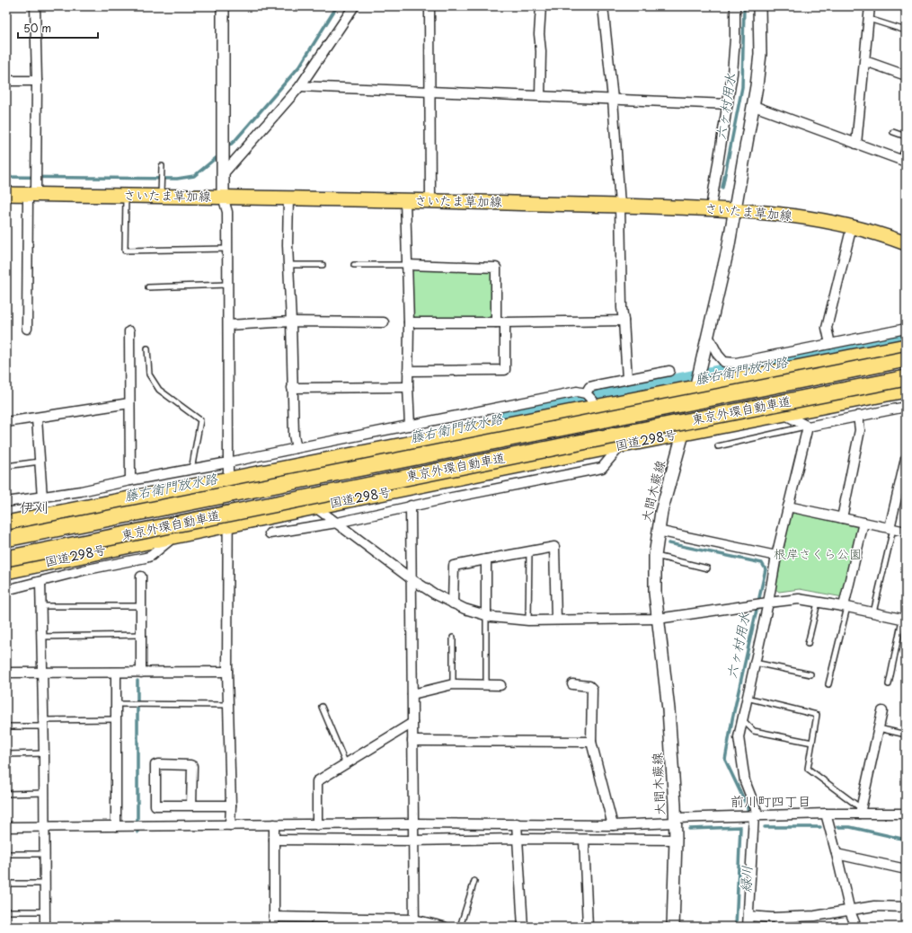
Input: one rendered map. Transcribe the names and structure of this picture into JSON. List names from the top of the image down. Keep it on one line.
{"streets":{"highway":["東京外環自動車道","国道298号"],"main road":["さいたま草加線","大間木蕨線"]},"crossings":[["さいたま草加線","大間木蕨線"],["国道298号","大間木蕨線"]],"districts":["伊刈","前川町四丁目"],"water":["六ヶ村用水","藤右衛門放水路","緑川"],"parks":["根岸さくら公園"],"scale_bar":"50 m"}
